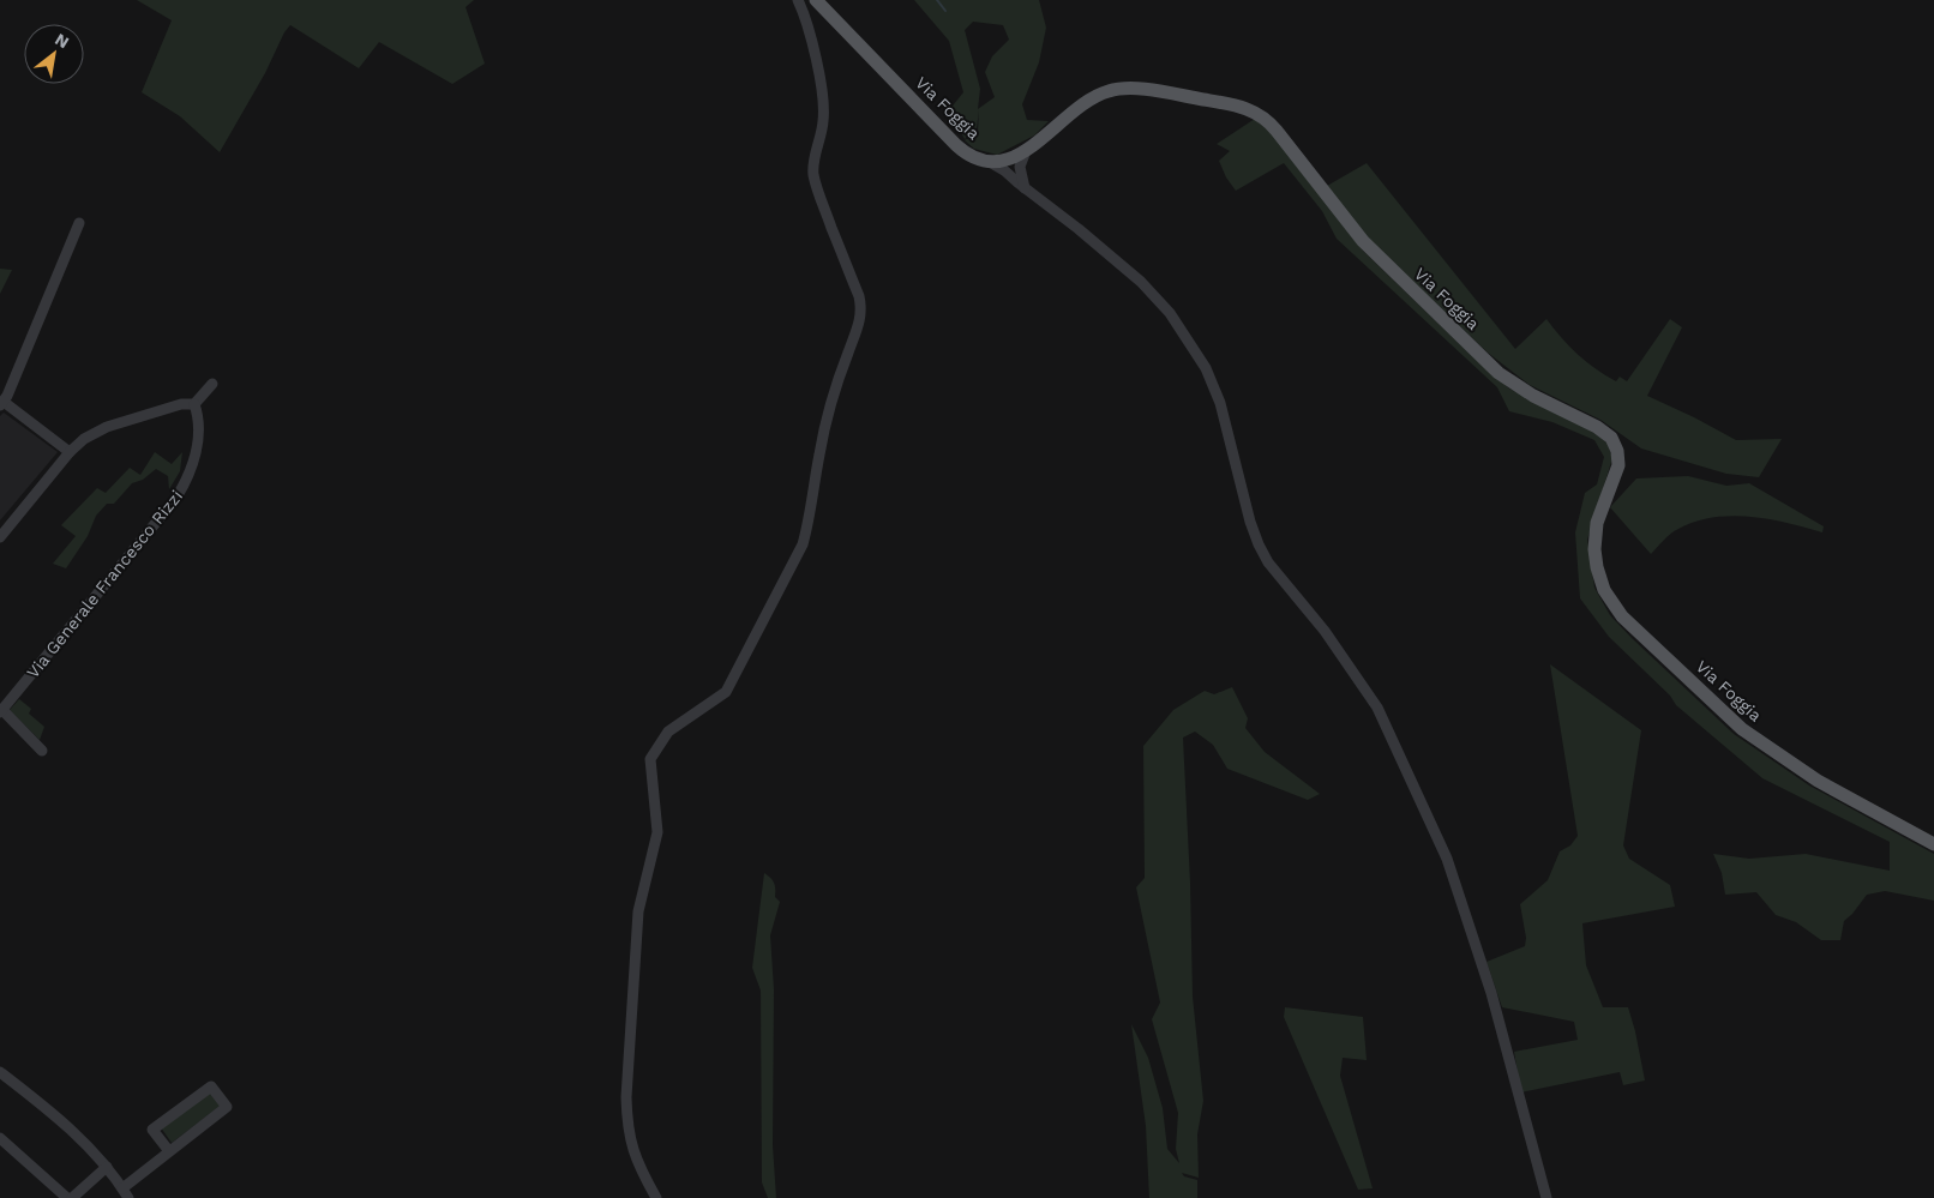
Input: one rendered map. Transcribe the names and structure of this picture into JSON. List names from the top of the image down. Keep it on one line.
{"streets":{"main road":["Via Foggia"],"street":["Via Generale Francesco Rizzi"]},"north":"top right"}
